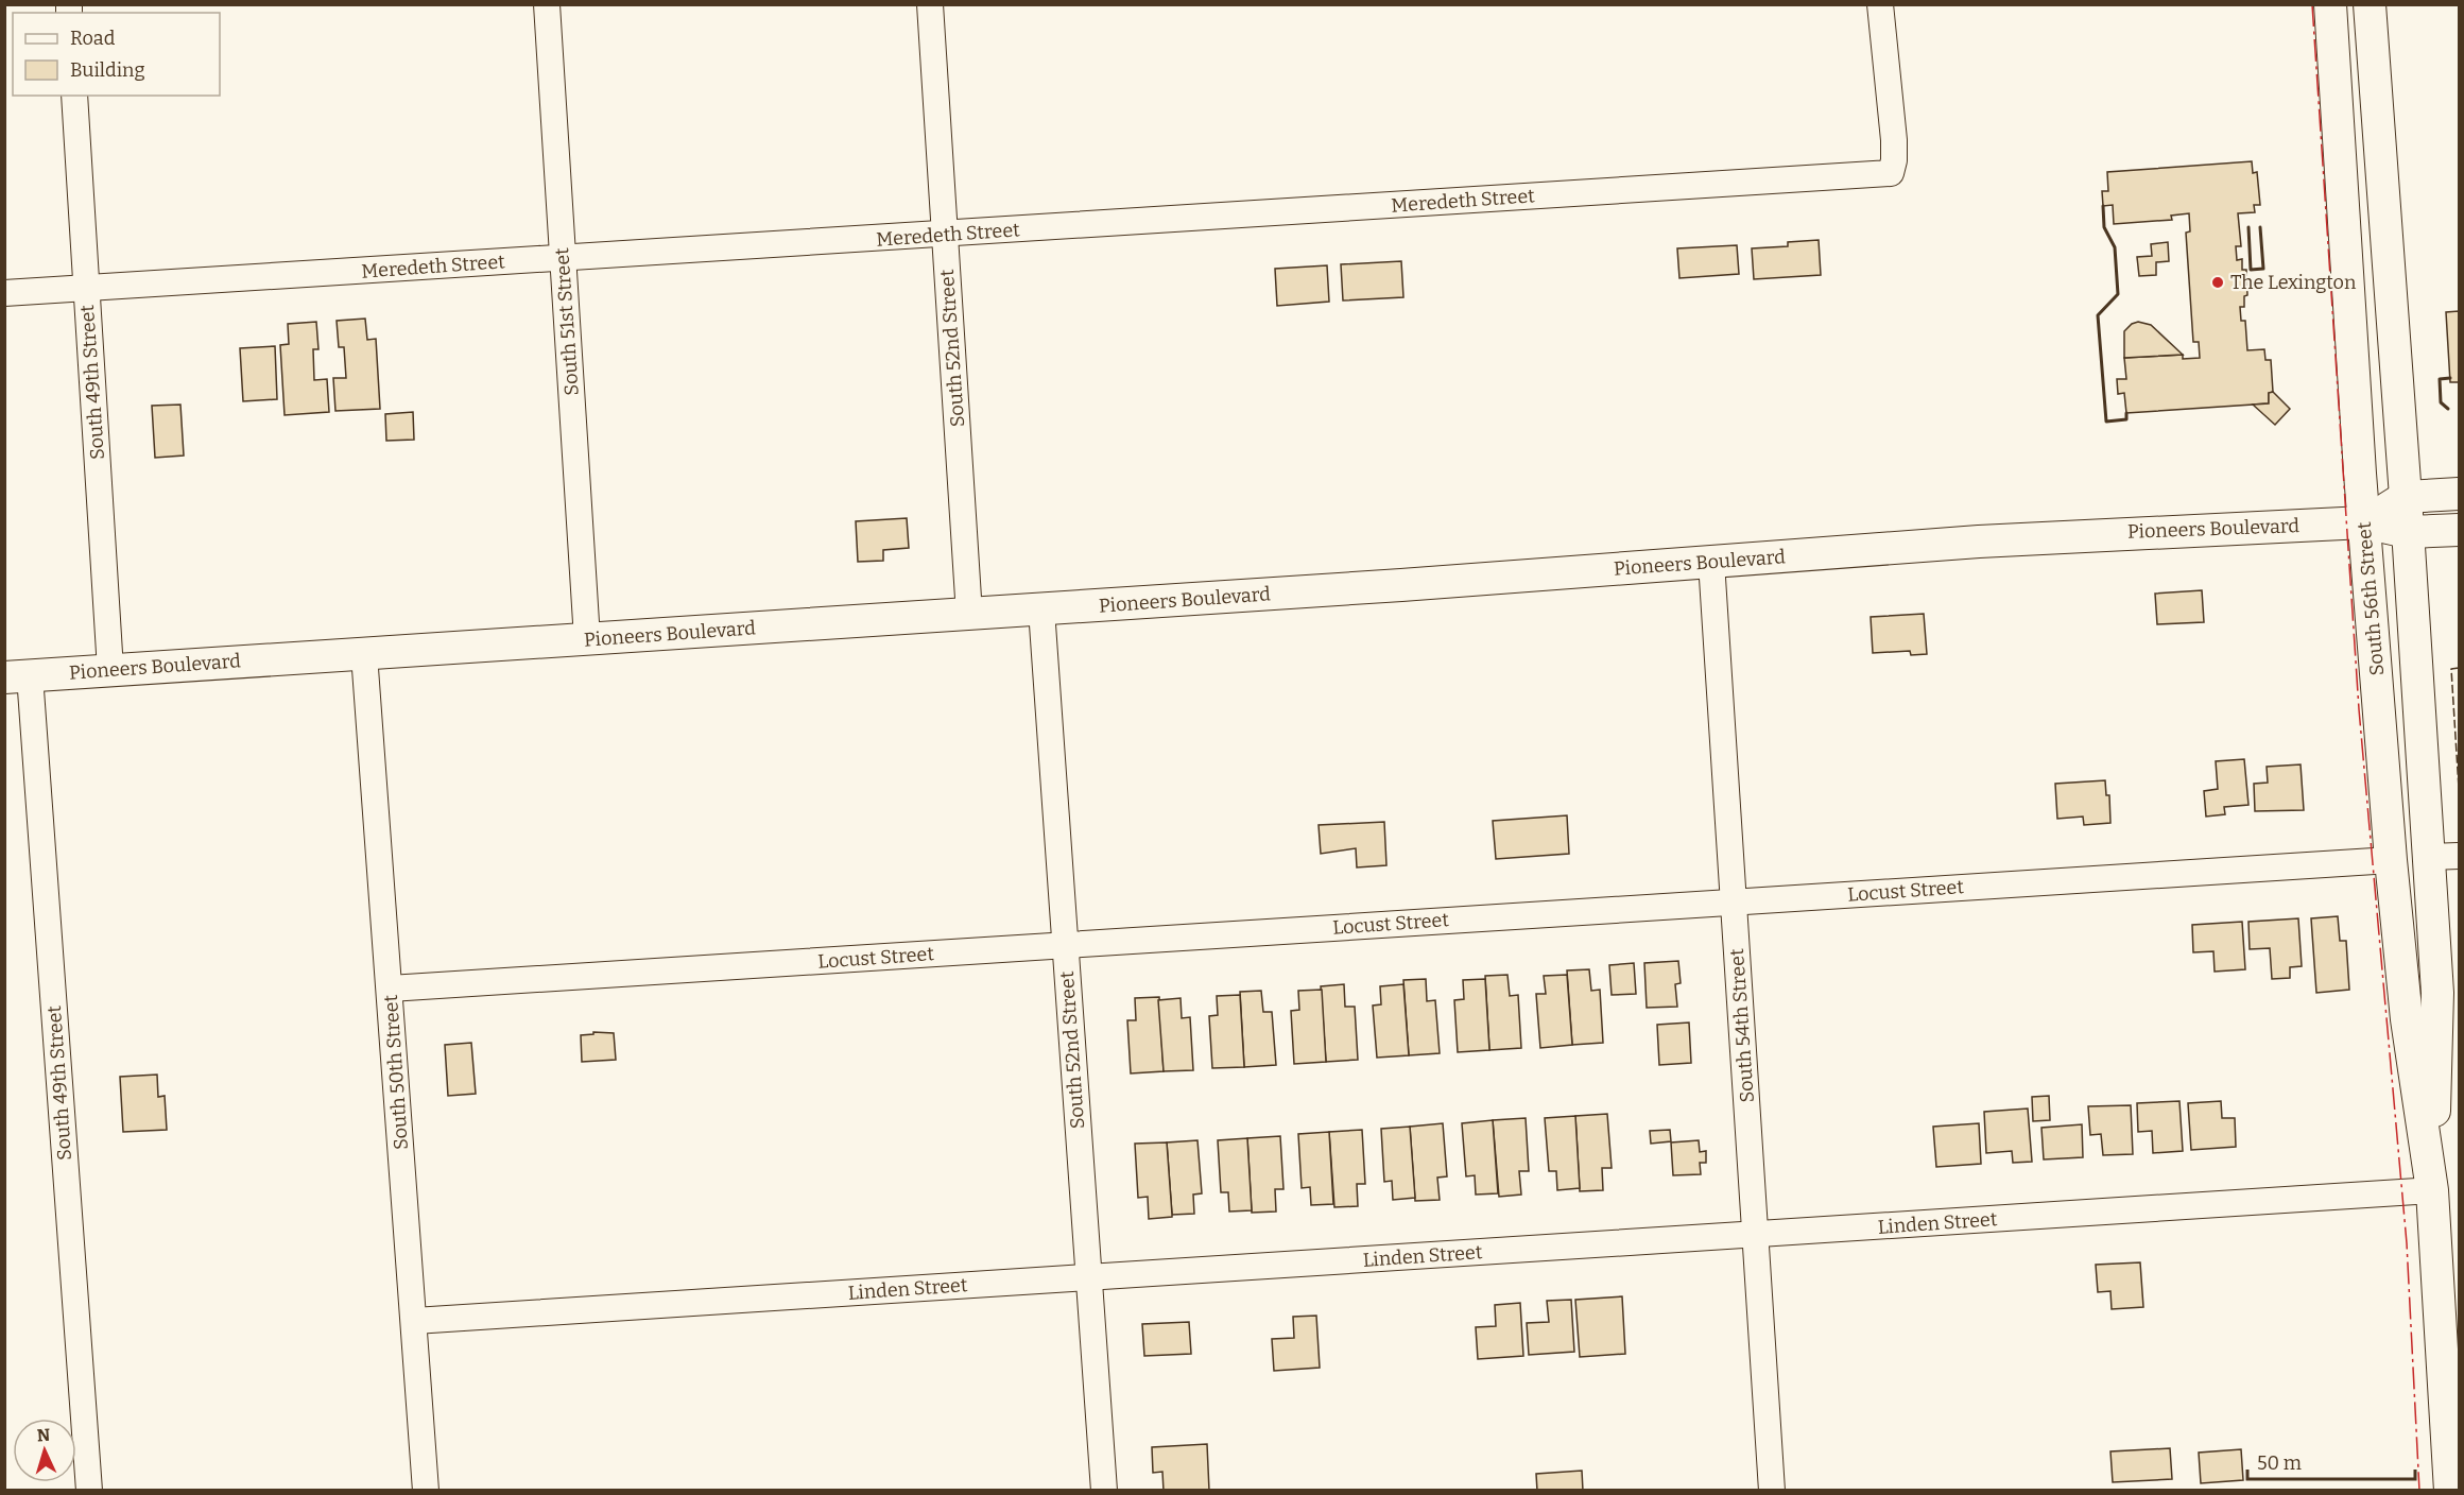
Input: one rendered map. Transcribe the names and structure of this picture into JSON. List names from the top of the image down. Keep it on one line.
{"streets":{"main road":["Pioneers Boulevard","South 56th Street"],"street":["Meredeth Street","South 51st Street","South 52nd Street","South 49th Street","Locust Street","South 54th Street","South 50th Street","Linden Street"]},"crossings":[["Meredeth Street","South 51st Street"],["Meredeth Street","South 52nd Street"],["Meredeth Street","South 49th Street"],["South 51st Street","Pioneers Boulevard"],["South 52nd Street","Pioneers Boulevard"],["South 52nd Street","Locust Street"],["South 52nd Street","Linden Street"],["South 49th Street","Pioneers Boulevard"],["Pioneers Boulevard","South 56th Street"],["Pioneers Boulevard","South 54th Street"],["Pioneers Boulevard","South 50th Street"],["South 56th Street","Locust Street"],["South 56th Street","Linden Street"],["Locust Street","South 54th Street"],["Locust Street","South 50th Street"],["South 54th Street","Linden Street"],["South 50th Street","Linden Street"]],"places":["The Lexington"],"legend":["Road","Building"],"scale_bar":"50 m","north":"top"}
